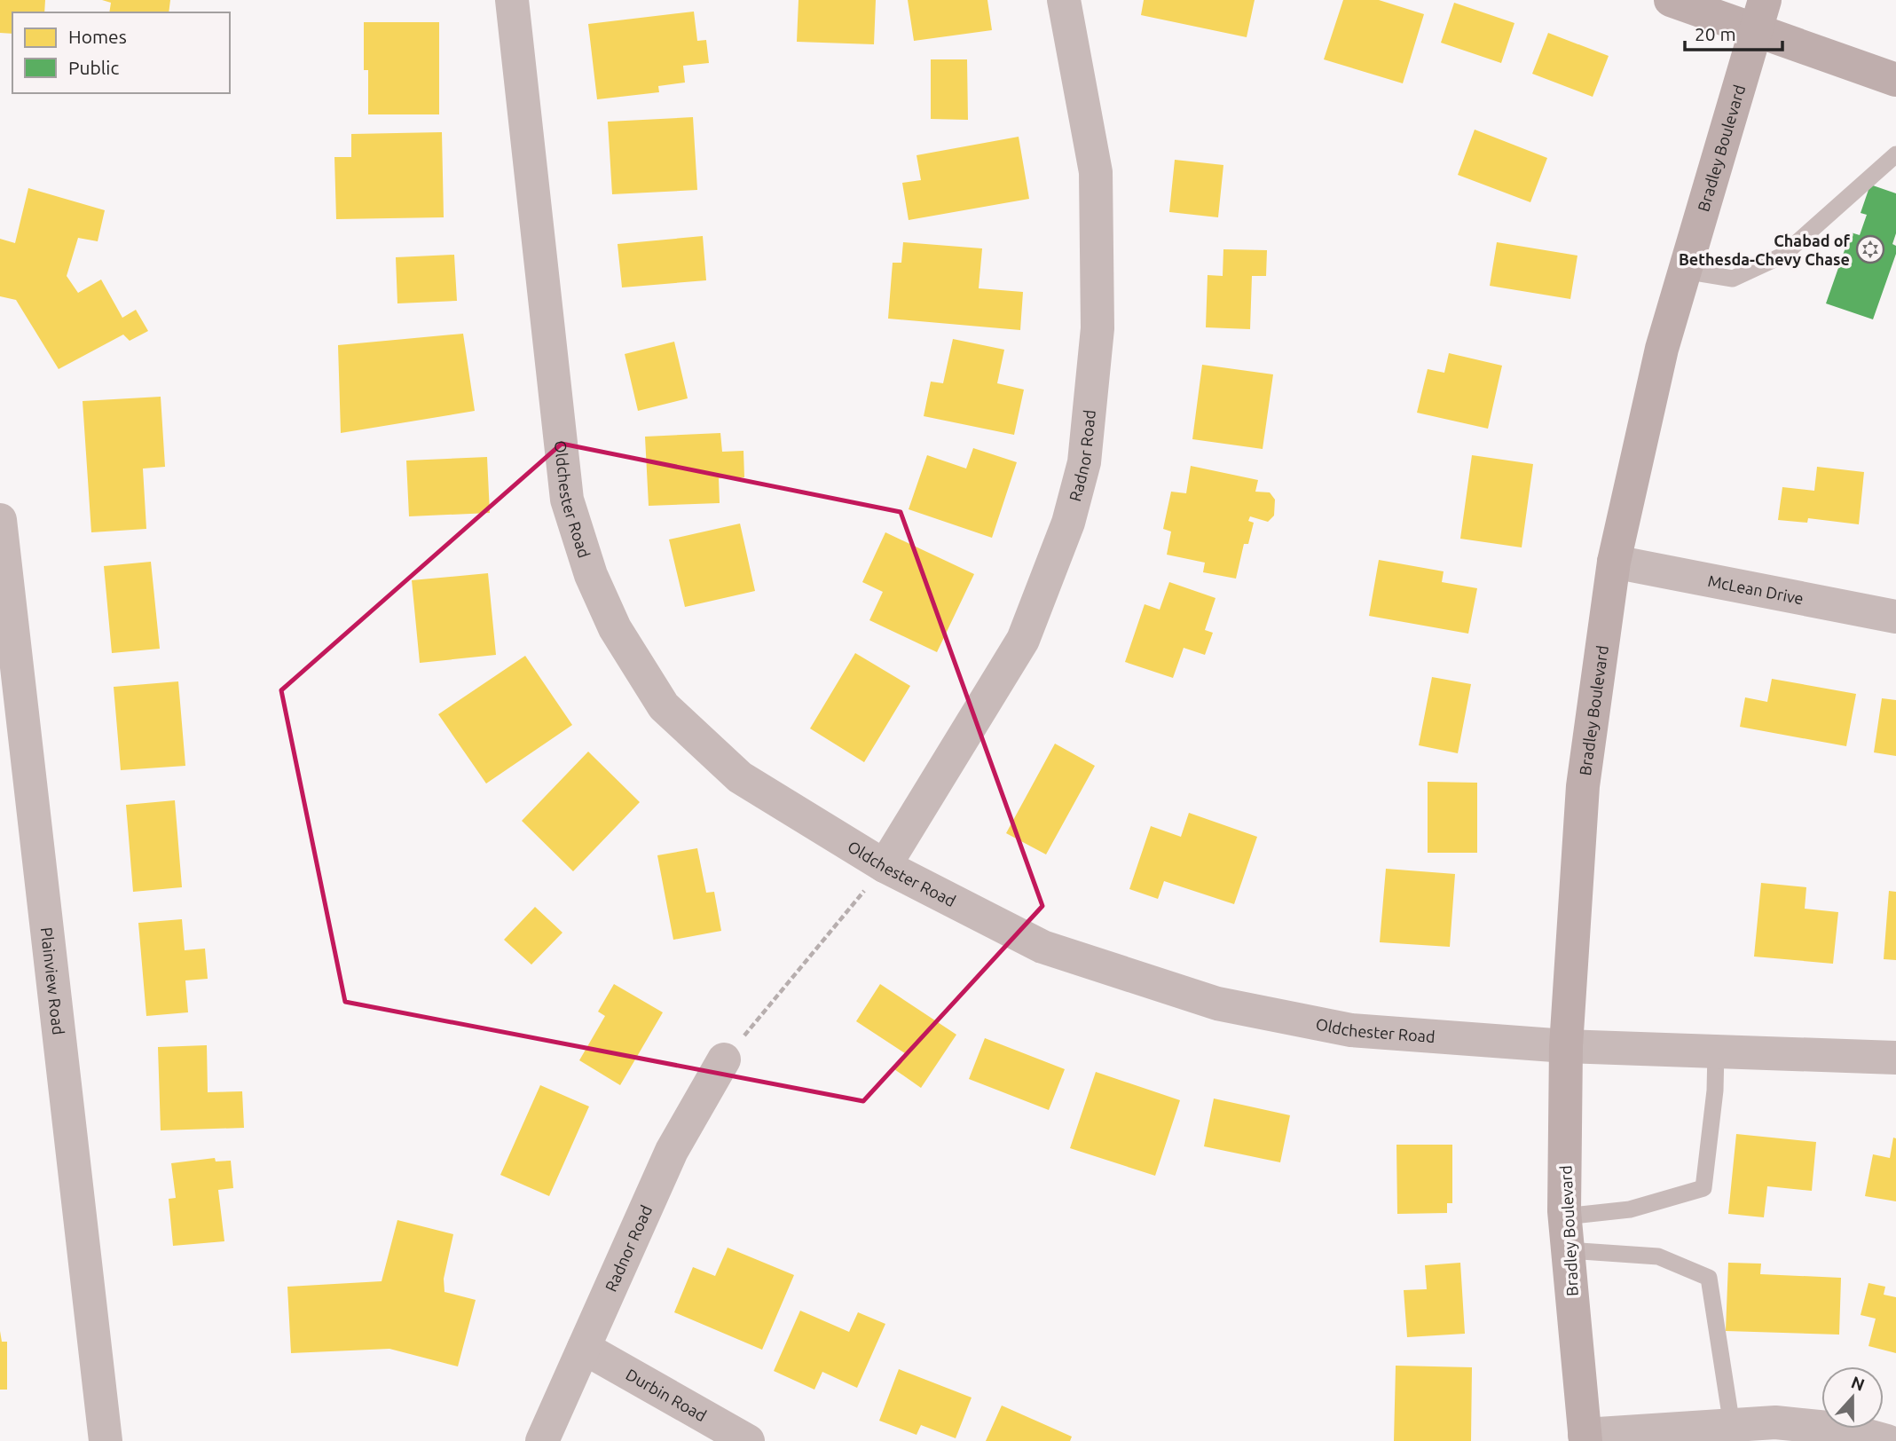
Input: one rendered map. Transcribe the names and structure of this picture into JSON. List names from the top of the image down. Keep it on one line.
{"streets":{"main road":["Bradley Boulevard"],"street":["Radnor Road","Oldchester Road","McLean Drive","Plainview Road","Durbin Road"]},"crossings":[["Bradley Boulevard","Oldchester Road"],["Bradley Boulevard","McLean Drive"],["Radnor Road","Oldchester Road"],["Radnor Road","Durbin Road"]],"places":{"synagogue":["Chabad of Bethesda-Chevy Chase"]},"legend":["Homes","Public"],"scale_bar":"20 m","north":"top"}
